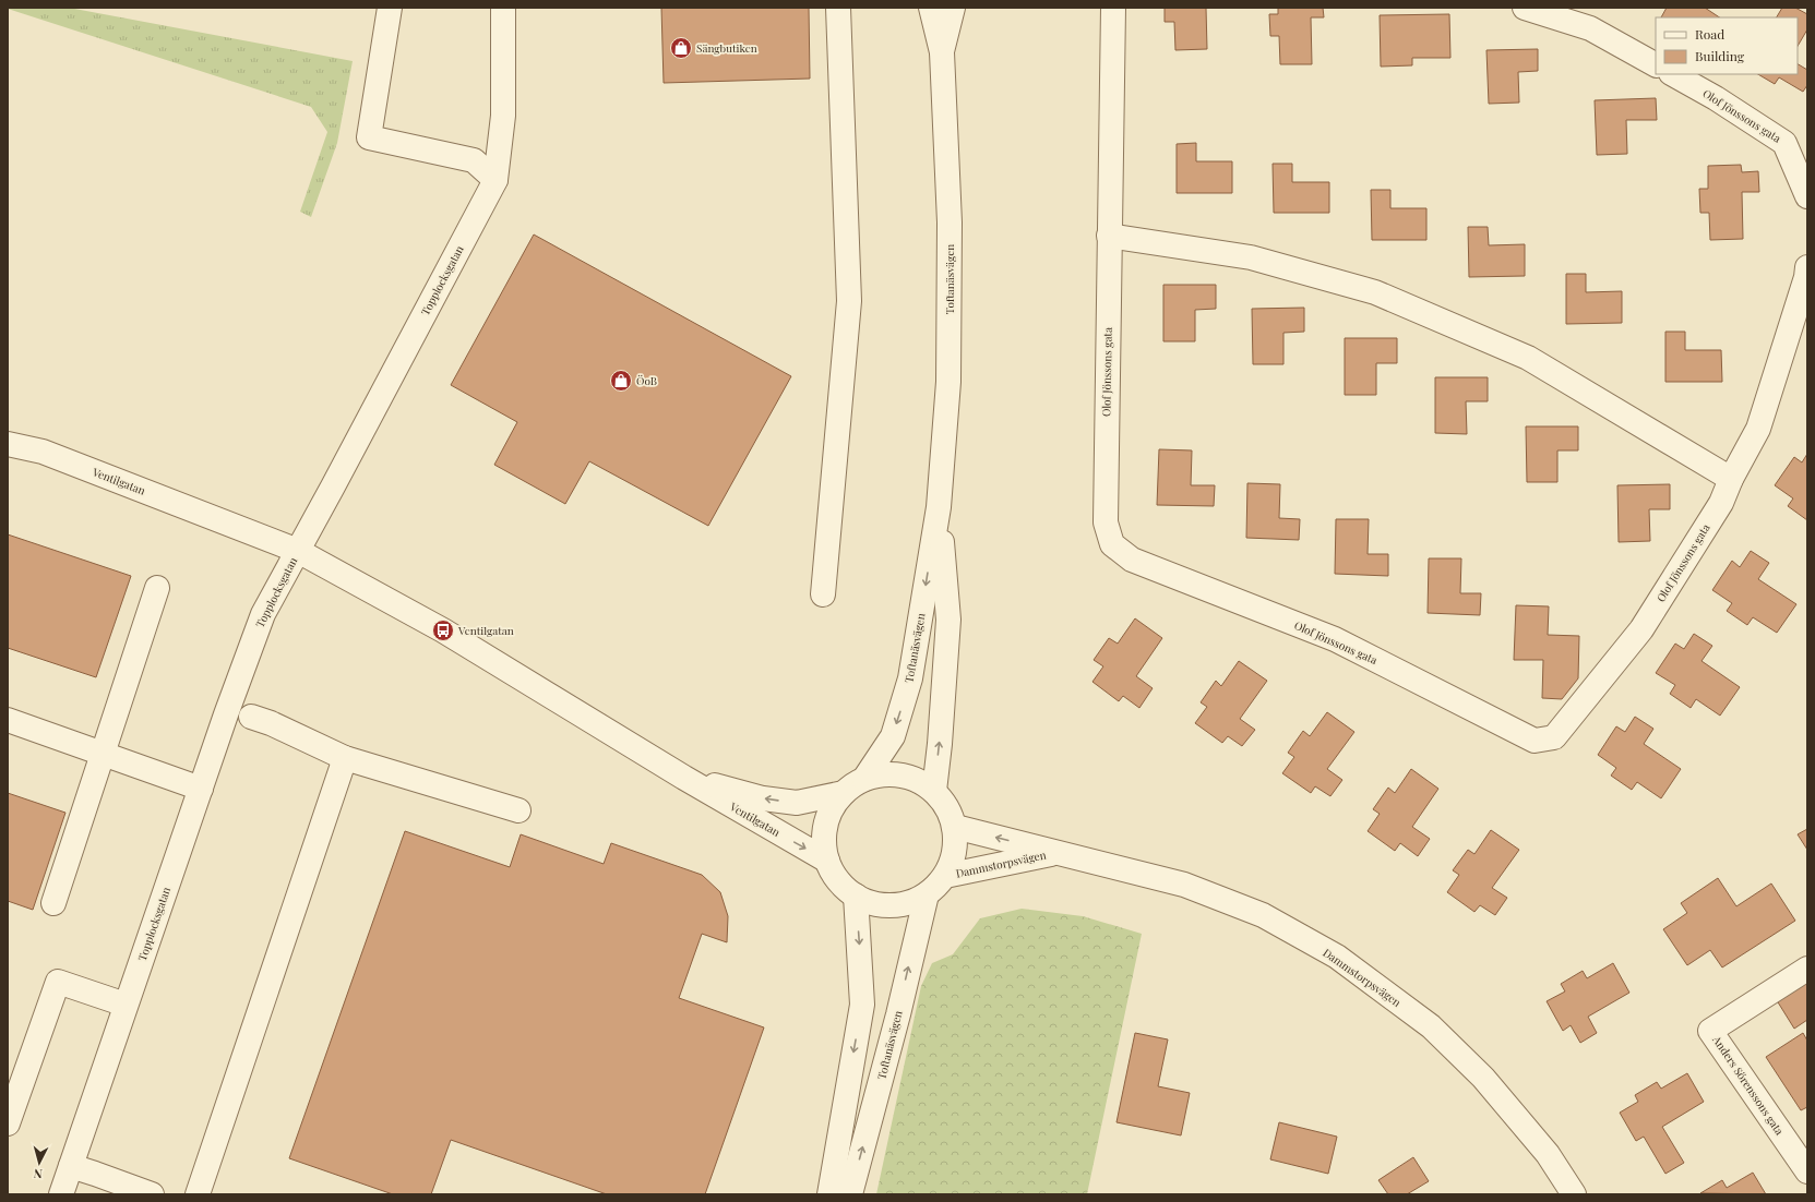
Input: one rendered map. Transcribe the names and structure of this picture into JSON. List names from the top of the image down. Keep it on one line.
{"streets":{"street":["Olof Jönssons gata","Toftanäsvägen","Topplocksgatan","Ventilgatan","Dammstorpsvägen","Anders Sörenssons gata"]},"crossings":[["Toftanäsvägen","Ventilgatan"],["Toftanäsvägen","Dammstorpsvägen"],["Topplocksgatan","Ventilgatan"],["Ventilgatan","Dammstorpsvägen"]],"places":{"shop":["Sängbutiken","ÖoB"],"bus stop":["Ventilgatan"]},"legend":["Road","Building"],"north":"bottom"}
